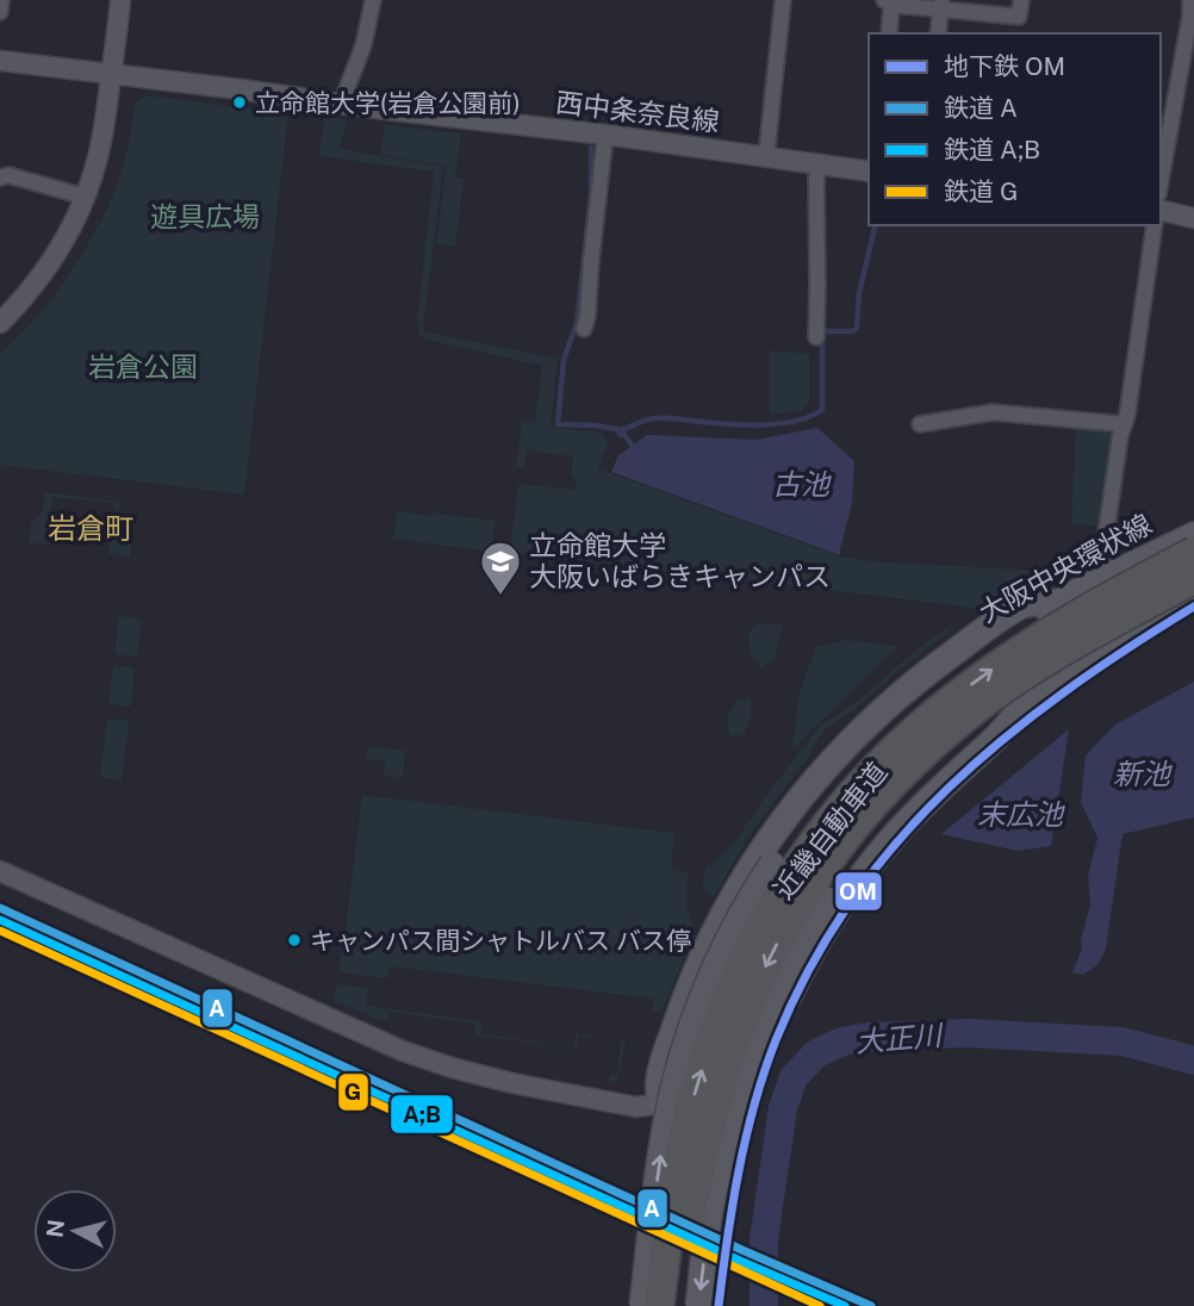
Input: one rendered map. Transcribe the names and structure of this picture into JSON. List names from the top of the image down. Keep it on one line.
{"streets":{"highway":["近畿自動車道"],"main road":["大阪中央環状線"],"street":["西中条奈良線"]},"districts":["岩倉町"],"water":["古池","新池","末広池","大正川"],"parks":["遊具広場","岩倉公園"],"places":{"other":["立命館大学(岩倉公園前)","キャンパス間シャトルバス バス停"],"school or university":["立命館大学 大阪いばらきキャンパス"]},"lines":["metro line OM","rail line A","rail line A;B","rail line G"],"legend":["地下鉄 OM","鉄道 A","鉄道 A;B","鉄道 G"],"north":"left"}
